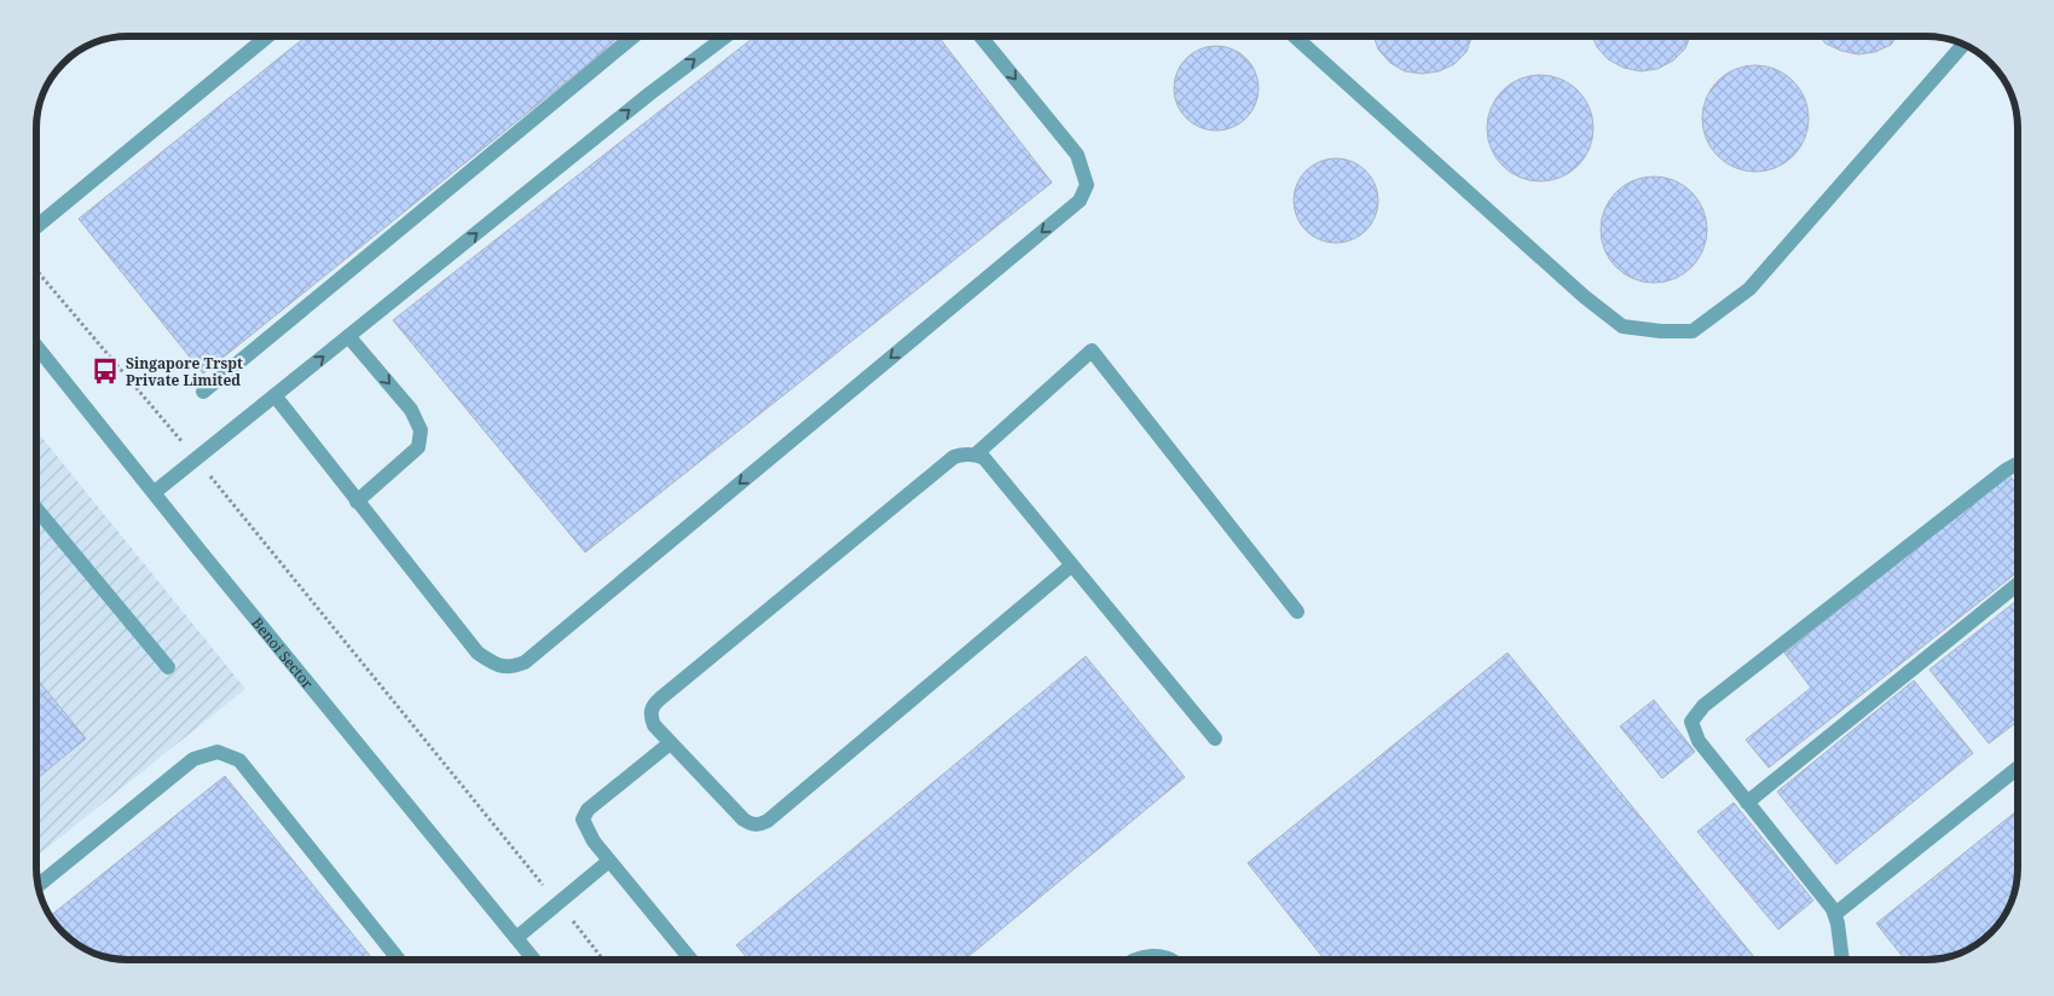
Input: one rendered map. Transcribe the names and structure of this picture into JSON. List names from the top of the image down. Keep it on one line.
{"streets":{"street":["Benoi Sector"]},"places":{"bus stop":["Singapore Trspt Private Limited"]}}
